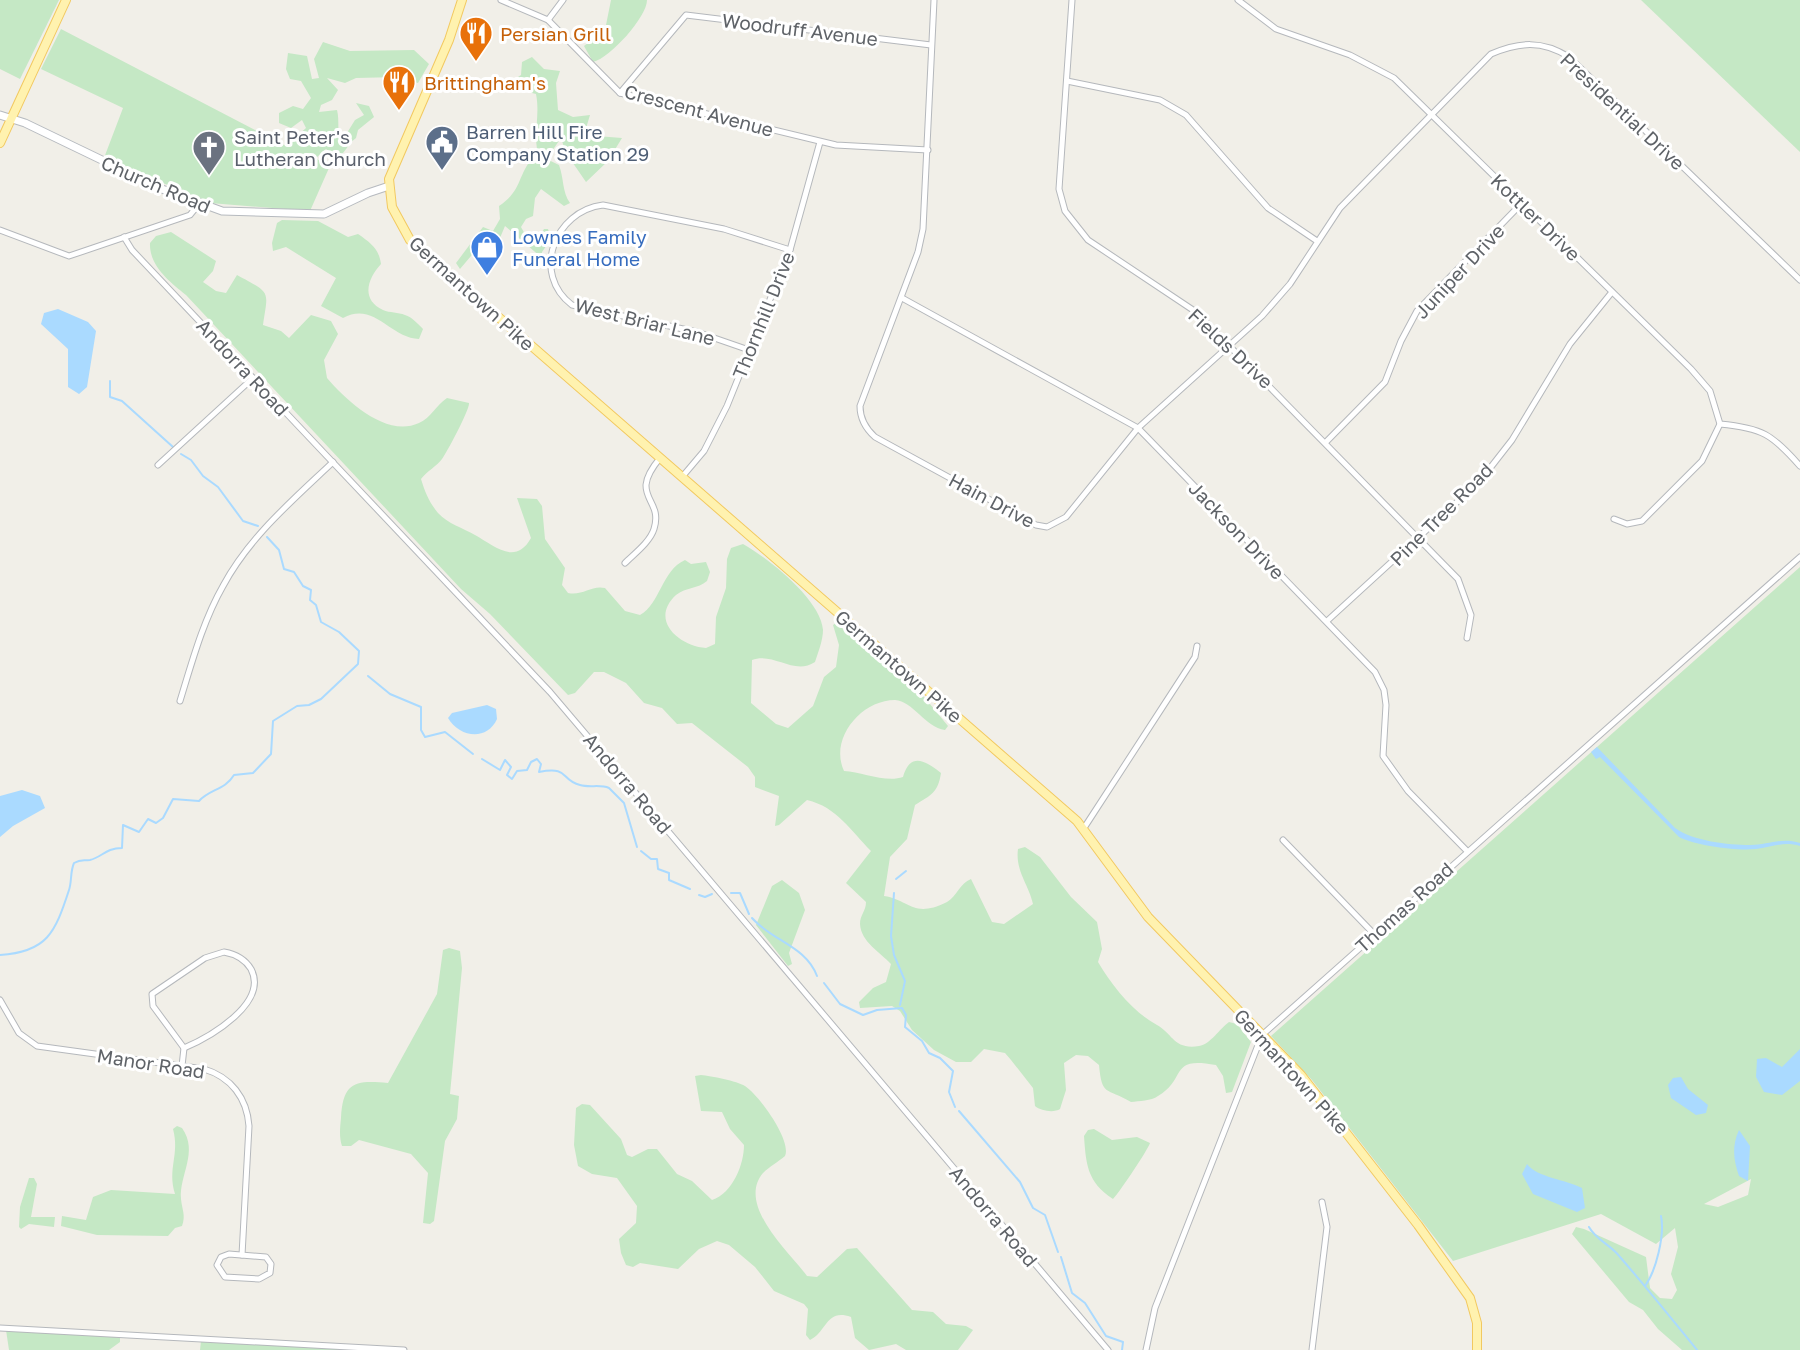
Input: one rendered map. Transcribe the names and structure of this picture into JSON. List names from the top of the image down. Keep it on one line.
{"streets":{"main road":["Germantown Pike"],"street":["Woodruff Avenue","Crescent Avenue","Presidential Drive","Church Road","Kottler Drive","Juniper Drive","Thornhill Drive","West Briar Lane","Fields Drive","Andorra Road","Hain Drive","Pine Tree Road","Jackson Drive","Thomas Road","Manor Road"]},"crossings":[["Woodruff Avenue","Crescent Avenue"],["Woodruff Avenue","Hain Drive"],["Crescent Avenue","Thornhill Drive"],["Crescent Avenue","Hain Drive"],["Presidential Drive","Kottler Drive"],["Presidential Drive","Hain Drive"],["Church Road","Germantown Pike"],["Kottler Drive","Juniper Drive"],["Kottler Drive","Hain Drive"],["Kottler Drive","Pine Tree Road"],["Juniper Drive","Fields Drive"],["Germantown Pike","Thornhill Drive"],["Germantown Pike","Thomas Road"],["Thornhill Drive","West Briar Lane"],["Fields Drive","Hain Drive"],["Fields Drive","Pine Tree Road"],["Hain Drive","Jackson Drive"],["Pine Tree Road","Jackson Drive"],["Jackson Drive","Thomas Road"]],"places":{"restaurant":["Persian Grill","Brittingham's"],"public building":["Barren Hill Fire Company Station 29"],"church":["Saint Peter's Lutheran Church"],"shop":["Lownes Family Funeral Home"]}}
